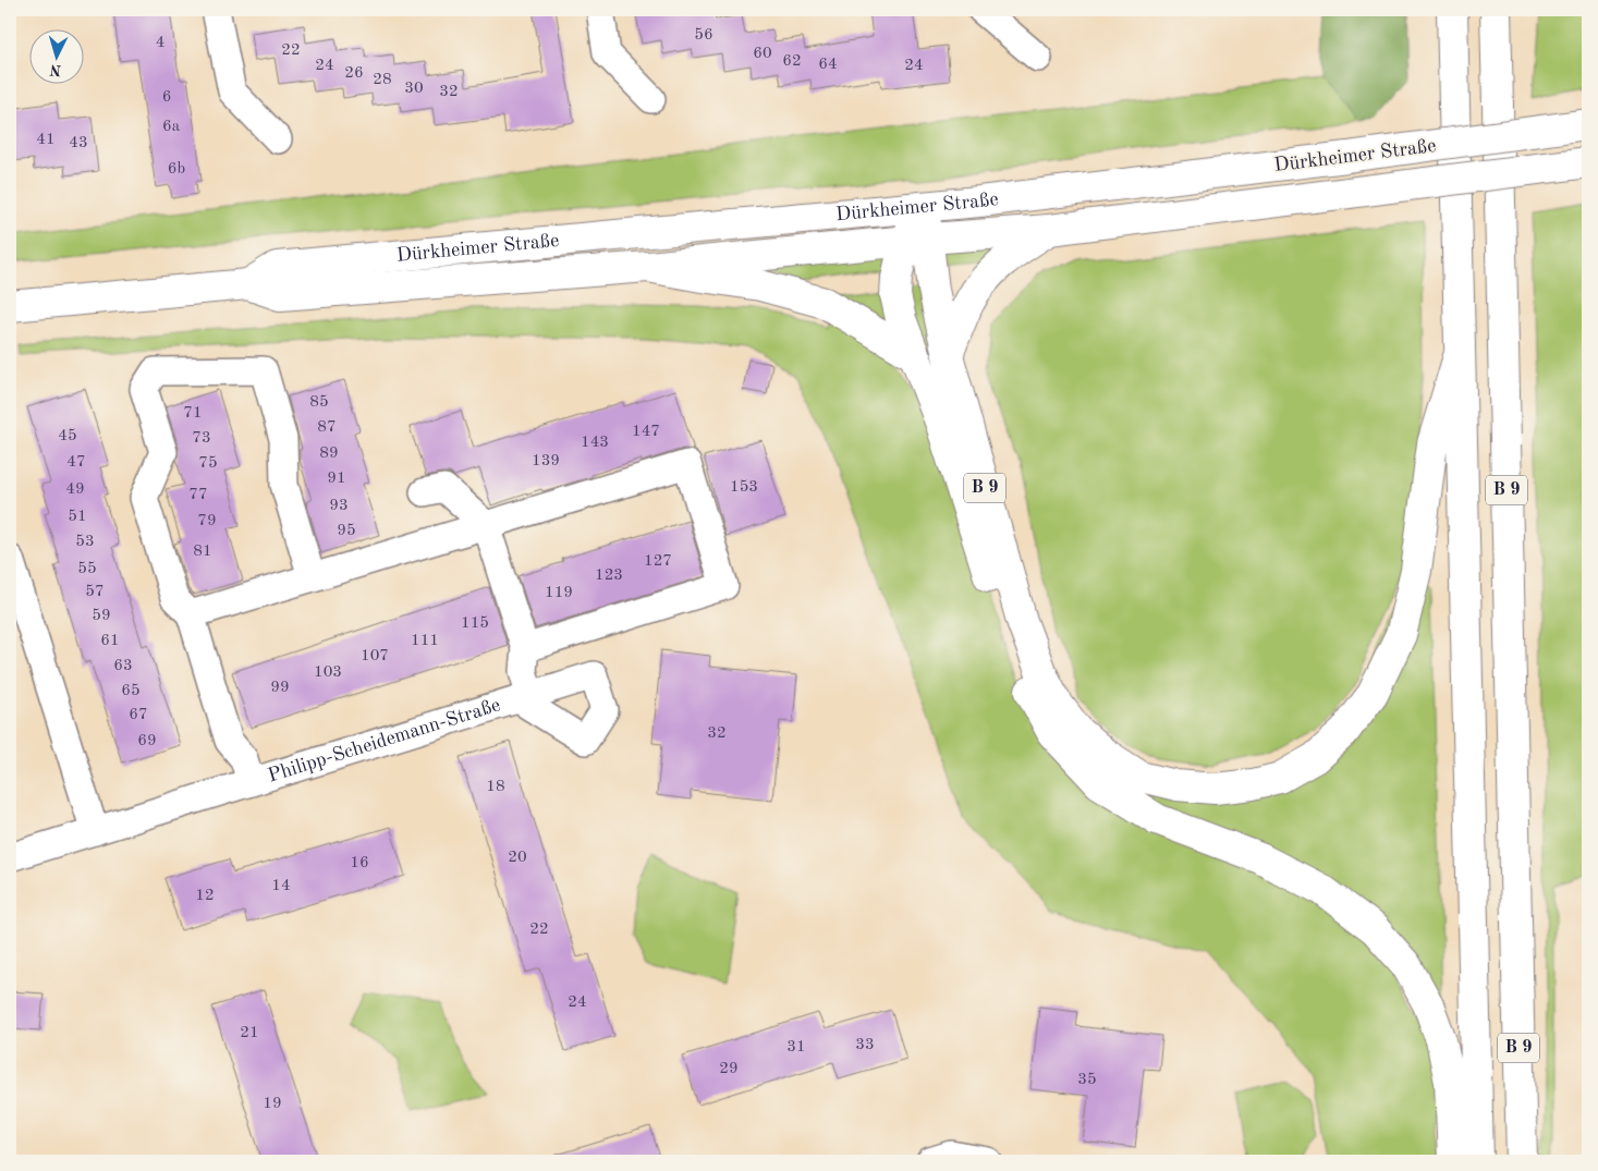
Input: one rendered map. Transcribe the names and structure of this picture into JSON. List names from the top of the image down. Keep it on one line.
{"streets":{"main road":["Dürkheimer Straße","B 9"],"street":["Philipp-Scheidemann-Straße"]},"crossings":[["Dürkheimer Straße","B 9"]],"house_numbers":["56","4","22","60","62","64","24","24","26","28","30","32","6","6a","41","43","6b","85","71","87","147","45","73","143","89","139","47","75","91","153","49","77","93","51","79","95","53","81","127","55","123","57","119","59","115","61","111","107","63","103","99","65","67","32","69","18","20","16","14","12","22","24","21","33","31","29","35","19"],"north":"bottom"}
